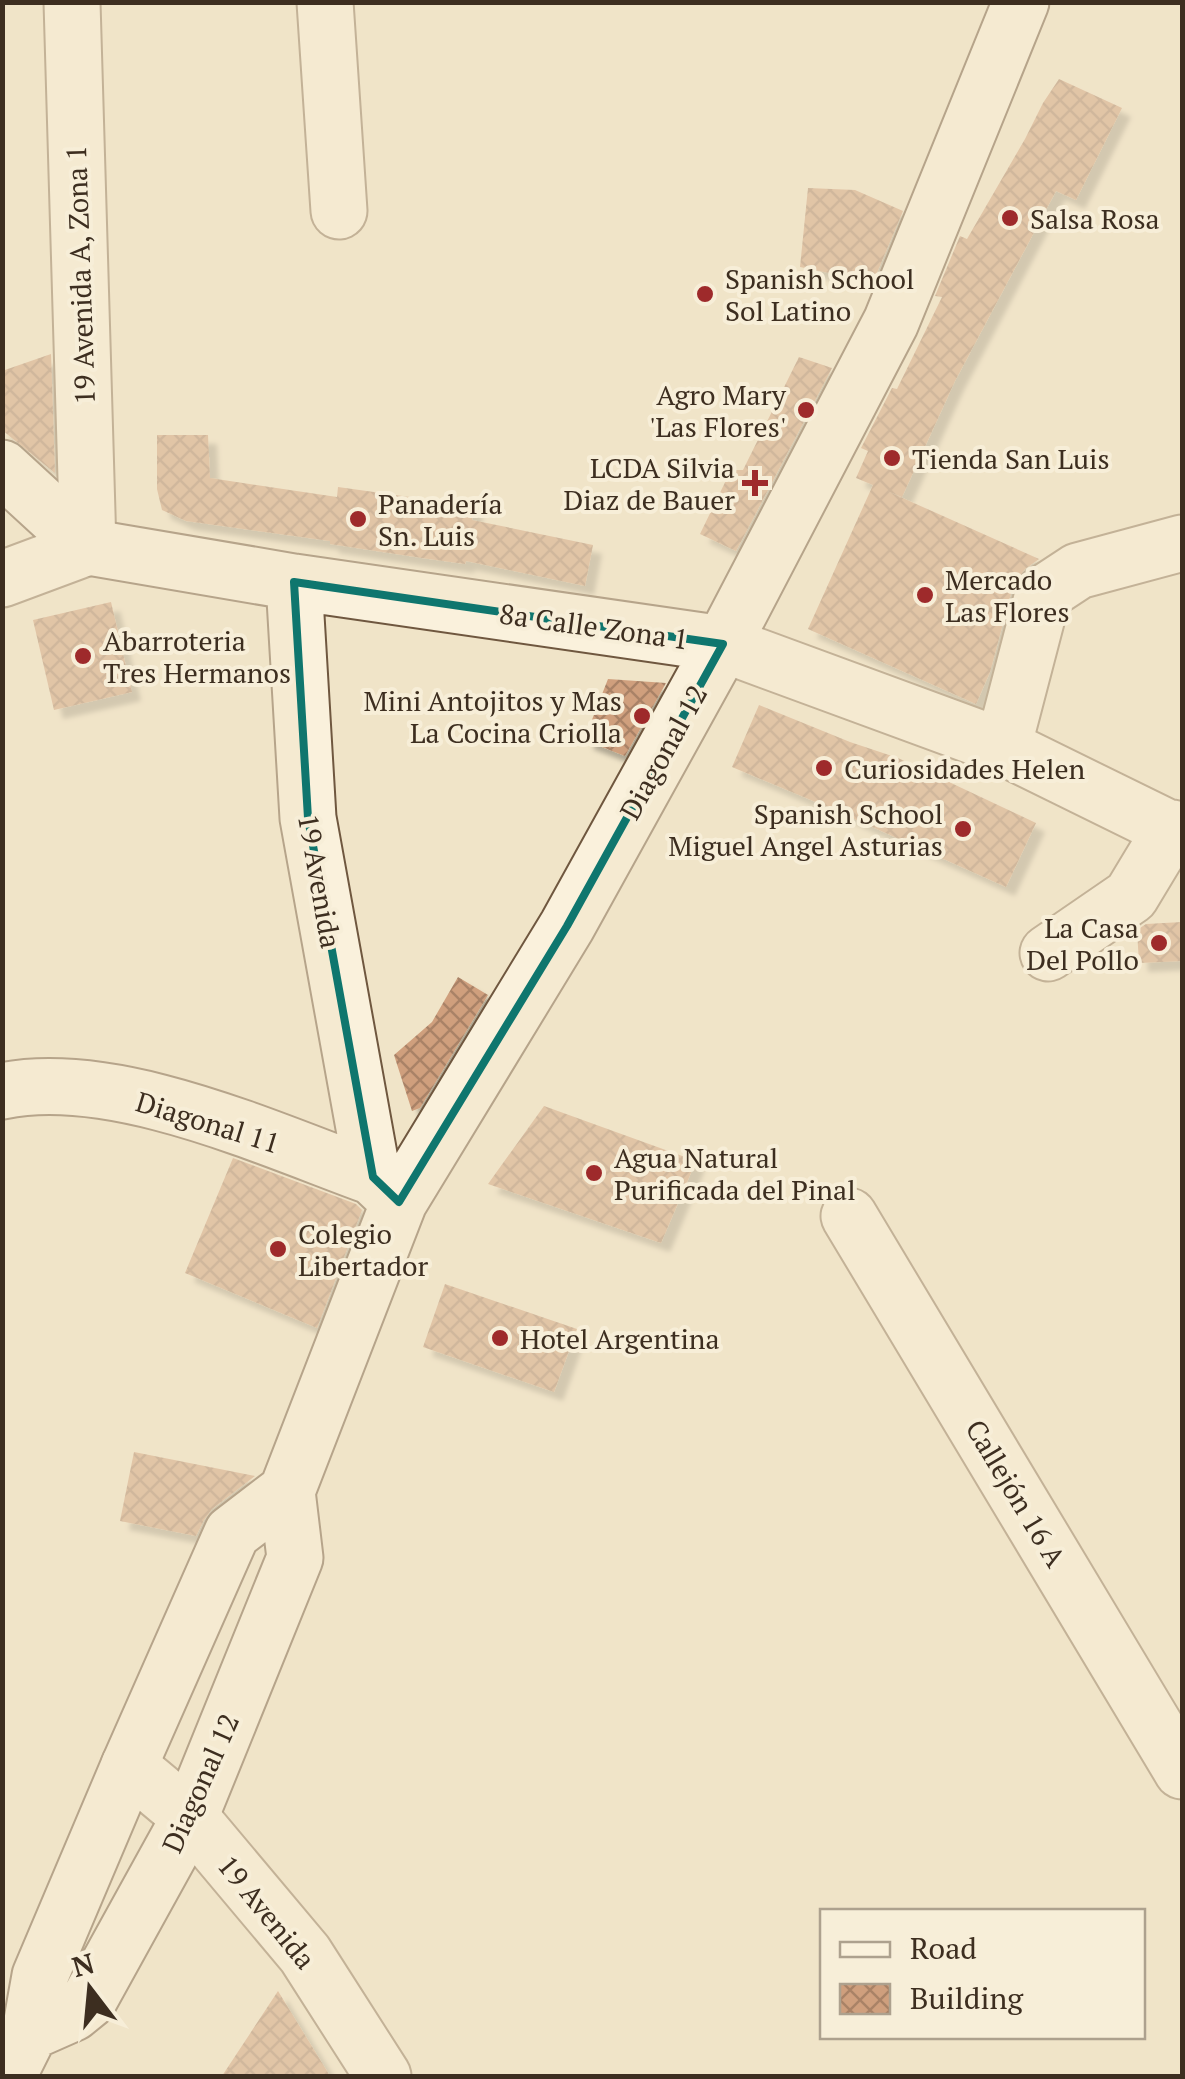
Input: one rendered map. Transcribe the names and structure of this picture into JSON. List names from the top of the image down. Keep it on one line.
{"streets":{"street":["19 Avenida A, Zona 1","8a Calle Zona 1","Diagonal 12","19 Avenida","Diagonal 11","Callejón 16 A"]},"crossings":[["19 Avenida A, Zona 1","8a Calle Zona 1"],["8a Calle Zona 1","Diagonal 12"],["8a Calle Zona 1","19 Avenida"],["Diagonal 12","19 Avenida"],["Diagonal 12","Diagonal 11"],["19 Avenida","Diagonal 11"]],"places":{"other":["Salsa Rosa","Spanish School Sol Latino","Agro Mary 'Las Flores'","Tienda San Luis","Panadería Sn. Luis","Mercado Las Flores","Abarroteria Tres Hermanos","Mini Antojitos y Mas La Cocina Criolla","Curiosidades Helen","Spanish School Miguel Angel Asturias","La Casa Del Pollo","Agua Natural Purificada del Pinal","Colegio Libertador","Hotel Argentina"],"health":["LCDA Silvia Diaz de Bauer"]},"legend":["Road","Building"],"north":"top"}
